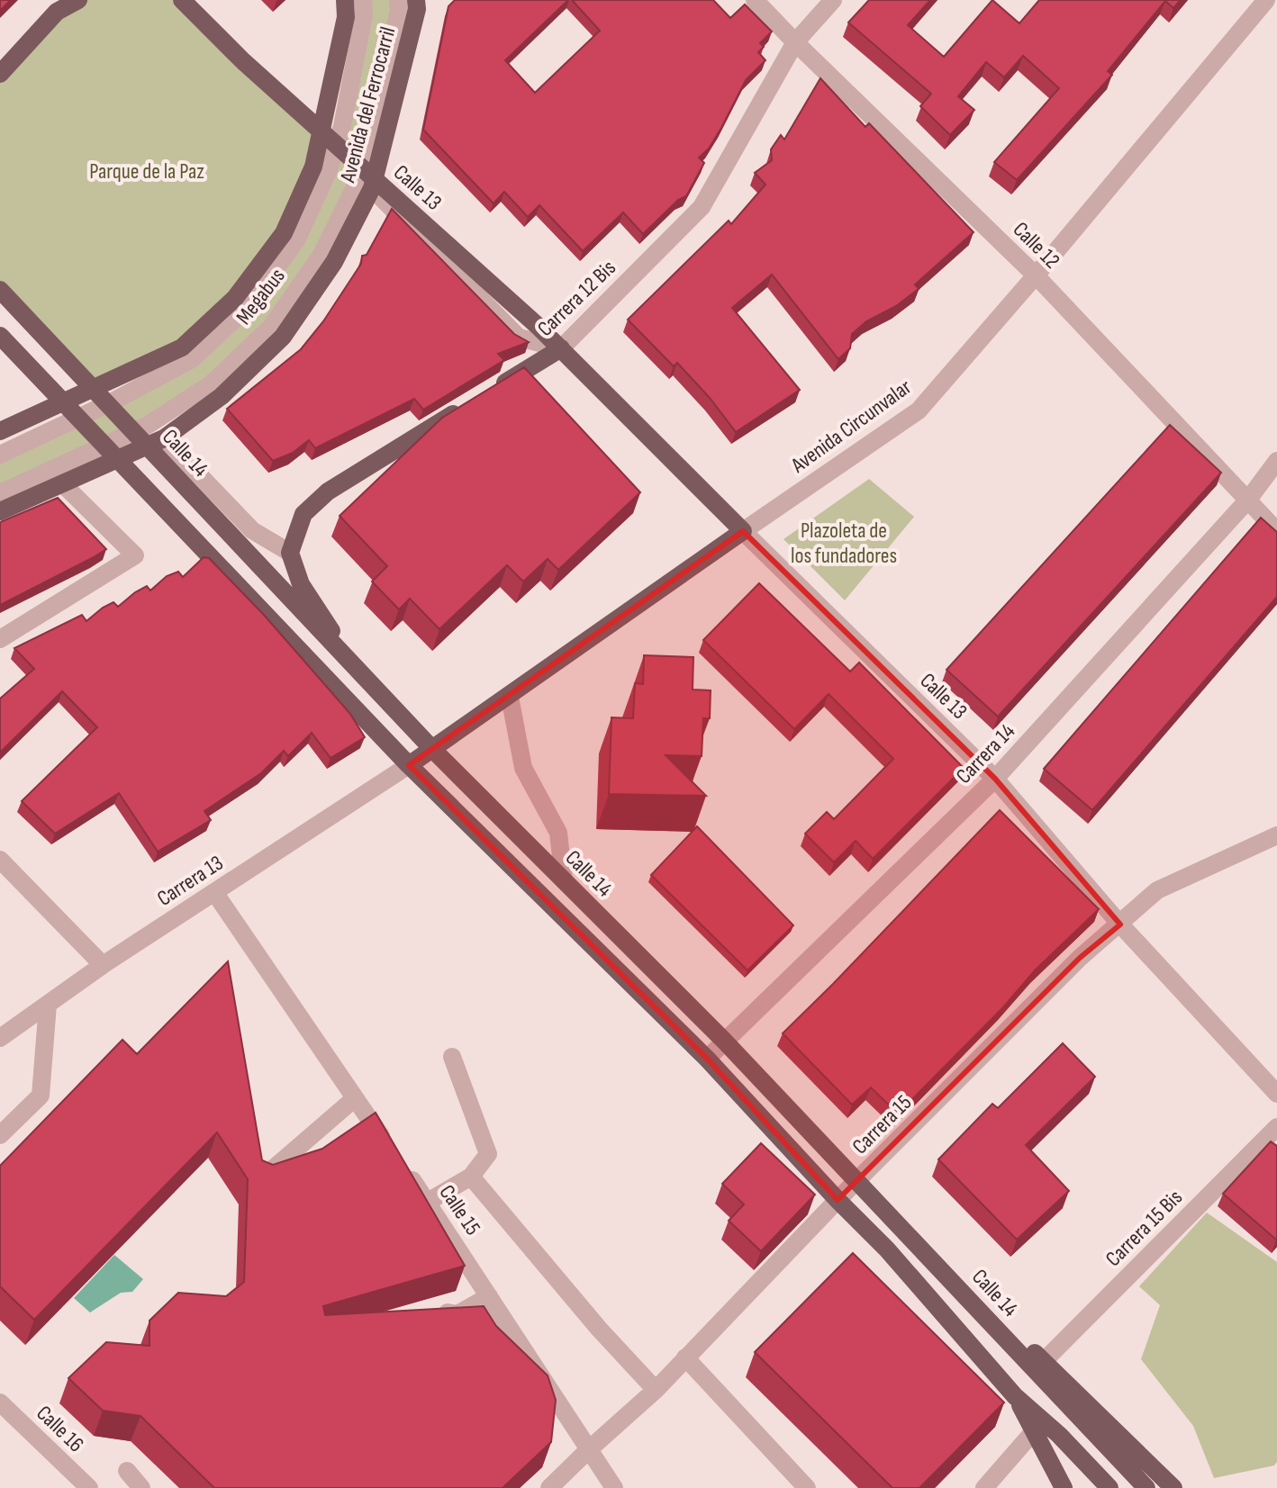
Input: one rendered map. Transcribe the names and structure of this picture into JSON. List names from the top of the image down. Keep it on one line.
{"streets":{"main road":["Avenida del Ferrocarril","Calle 13","Carrera 12 Bis","Avenida Circunvalar","Calle 14"],"street":["Calle 12","Megabus","Carrera 14","Carrera 13","Carrera 15","Calle 15","Carrera 15 Bis","Calle 16"]},"crossings":[["Avenida del Ferrocarril","Calle 13"],["Calle 13","Carrera 12 Bis"],["Calle 13","Avenida Circunvalar"],["Calle 13","Carrera 14"],["Calle 13","Carrera 15"],["Calle 12","Carrera 12 Bis"],["Calle 12","Avenida Circunvalar"],["Calle 12","Carrera 14"],["Avenida Circunvalar","Calle 14"],["Avenida Circunvalar","Carrera 13"],["Calle 14","Carrera 14"],["Calle 14","Carrera 15"],["Carrera 13","Calle 15"],["Carrera 15","Calle 15"]],"parks":["Parque de la Paz","Plazoleta de los fundadores"]}
